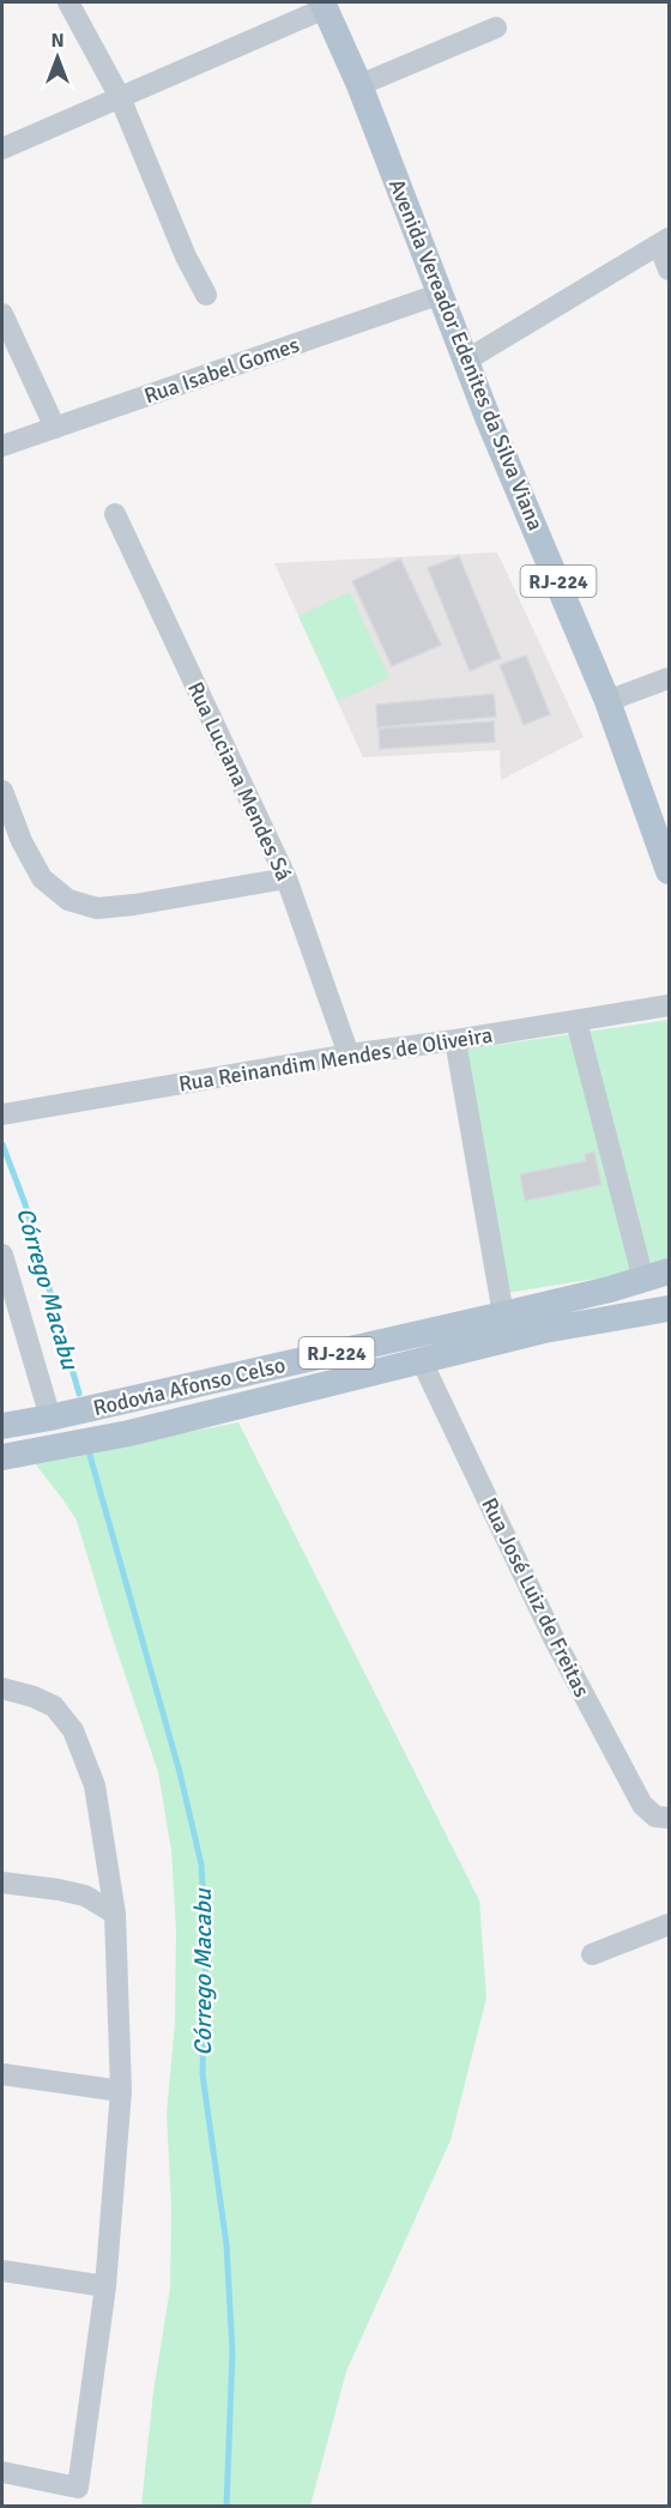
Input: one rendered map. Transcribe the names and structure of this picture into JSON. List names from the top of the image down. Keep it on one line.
{"streets":{"main road":["Avenida Vereador Edenites da Silva Viana","RJ-224","Rodovia Afonso Celso"],"street":["Rua Isabel Gomes","Rua Luciana Mendes Sá","Rua Reinandim Mendes de Oliveira","Rua José Luiz de Freitas"]},"crossings":[["Avenida Vereador Edenites da Silva Viana","Rua Isabel Gomes"],["Avenida Vereador Edenites da Silva Viana","RJ-224"],["Rua Luciana Mendes Sá","Rua Reinandim Mendes de Oliveira"],["Rodovia Afonso Celso","Rua José Luiz de Freitas"]],"water":["Córrego Macabu"],"north":"top"}
